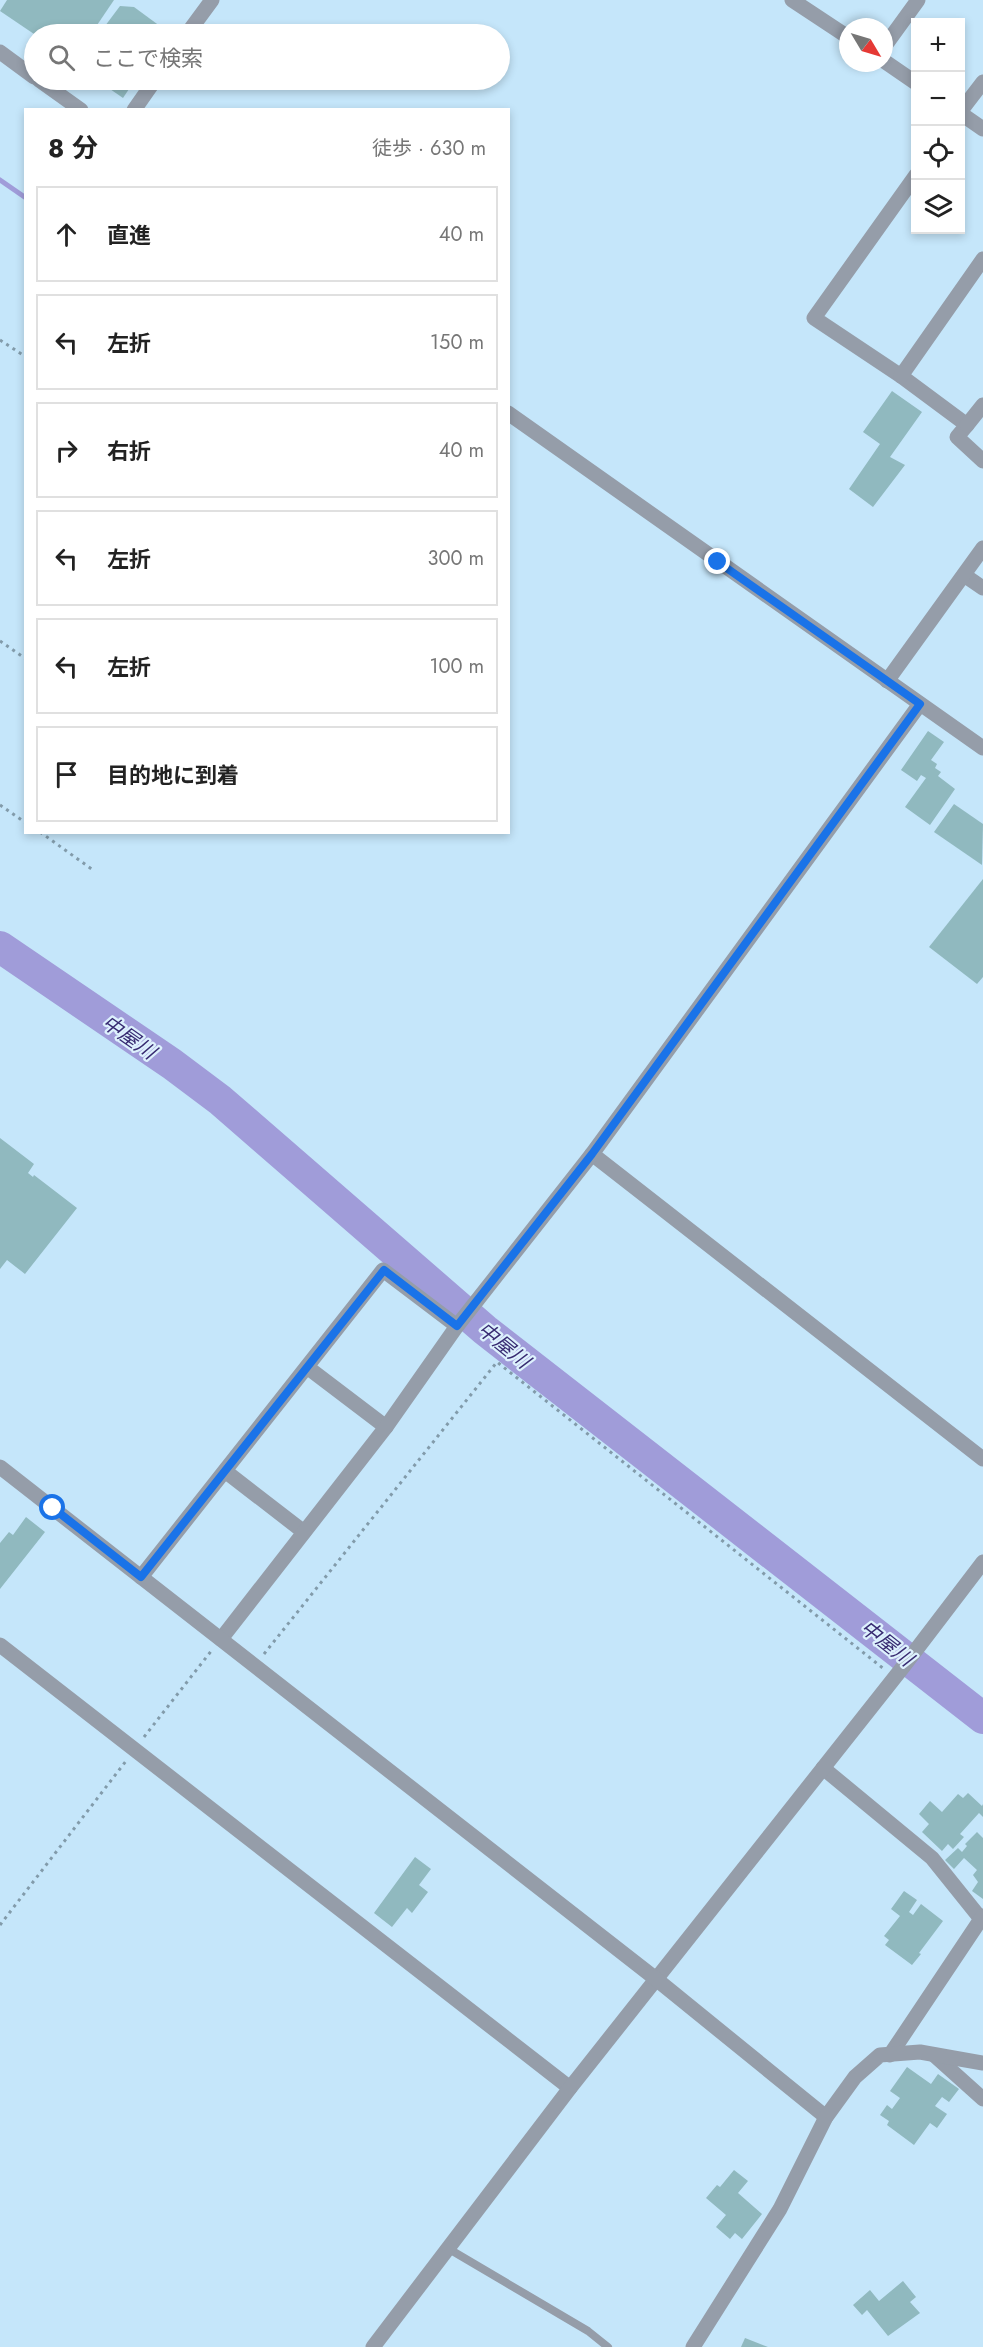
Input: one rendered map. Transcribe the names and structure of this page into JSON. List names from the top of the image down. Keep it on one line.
{"water":["中屋川"],"north":"bottom right","page":{"map_buttons":["+","−"],"search":"ここで検索","heading":["8 分","徒歩 · 630 m"],"list":[["直進","40 m"],["左折","150 m"],["右折","40 m"],["左折","300 m"],["左折","100 m"],"目的地に到着"]}}
